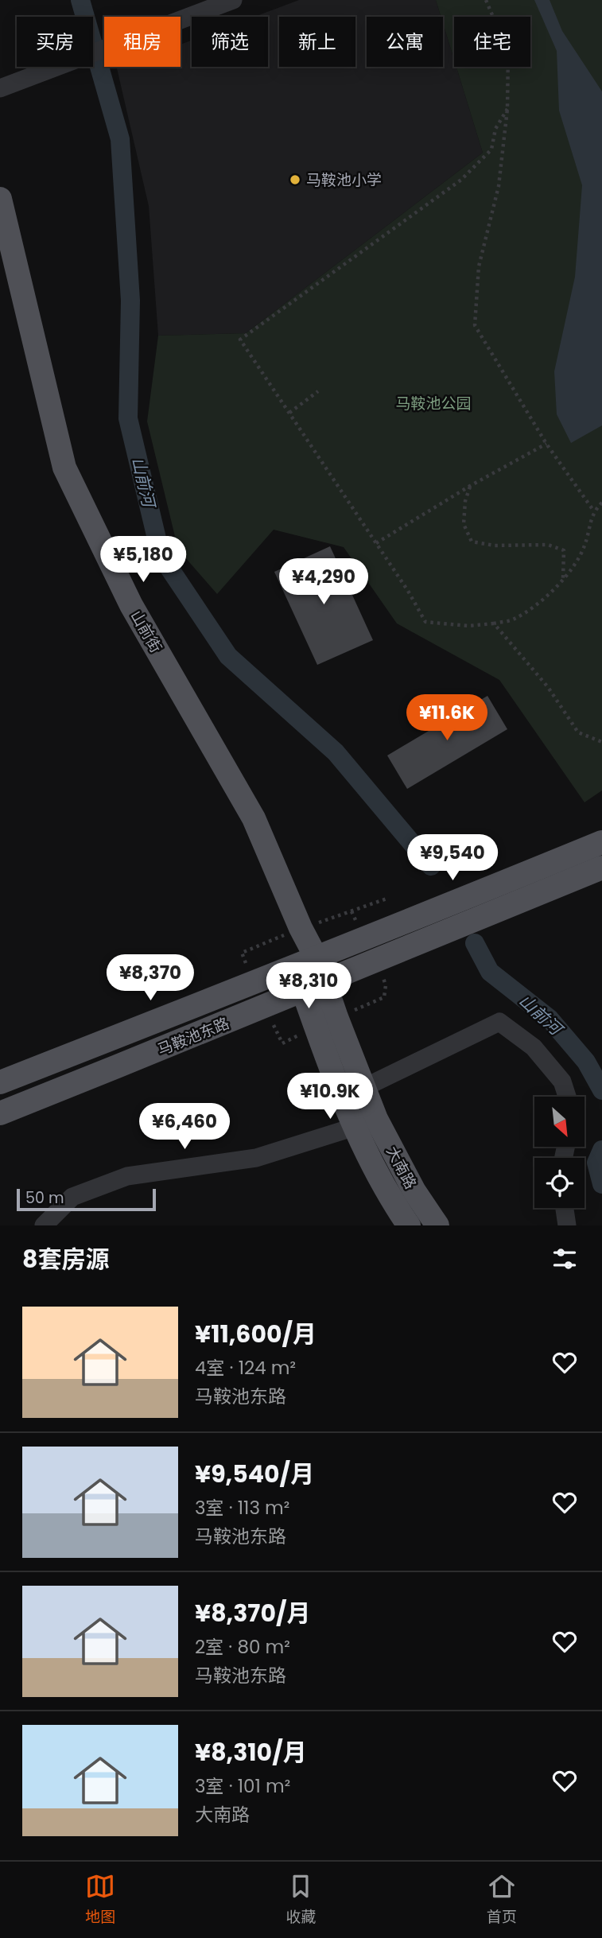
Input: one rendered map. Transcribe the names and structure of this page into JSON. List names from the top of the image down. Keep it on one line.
{"streets":{"main road":["山前街","马鞍池东路","大南路"]},"crossings":[["山前街","马鞍池东路"],["山前街","大南路"],["马鞍池东路","大南路"]],"water":["山前河"],"parks":["马鞍池公园"],"places":["马鞍池小学"],"scale_bar":"50 m","north":"bottom right","page":{"chip":["买房","租房","筛选","新上","公寓","住宅"],"price":["¥5,180","¥4,290","¥11.6K","¥9,540","¥8,370","¥8,310","¥10.9K","¥6,460"],"scale":"50 m","heading":"8套房源","list":[{"name":"¥11,600/月","note":"4室 · 124 m² · 马鞍池东路"},{"name":"¥9,540/月","note":"3室 · 113 m² · 马鞍池东路"},{"name":"¥8,370/月","note":"2室 · 80 m² · 马鞍池东路"},{"name":"¥8,310/月","note":"3室 · 101 m² · 大南路"}],"tabs":["地图","收藏","首页"]}}
